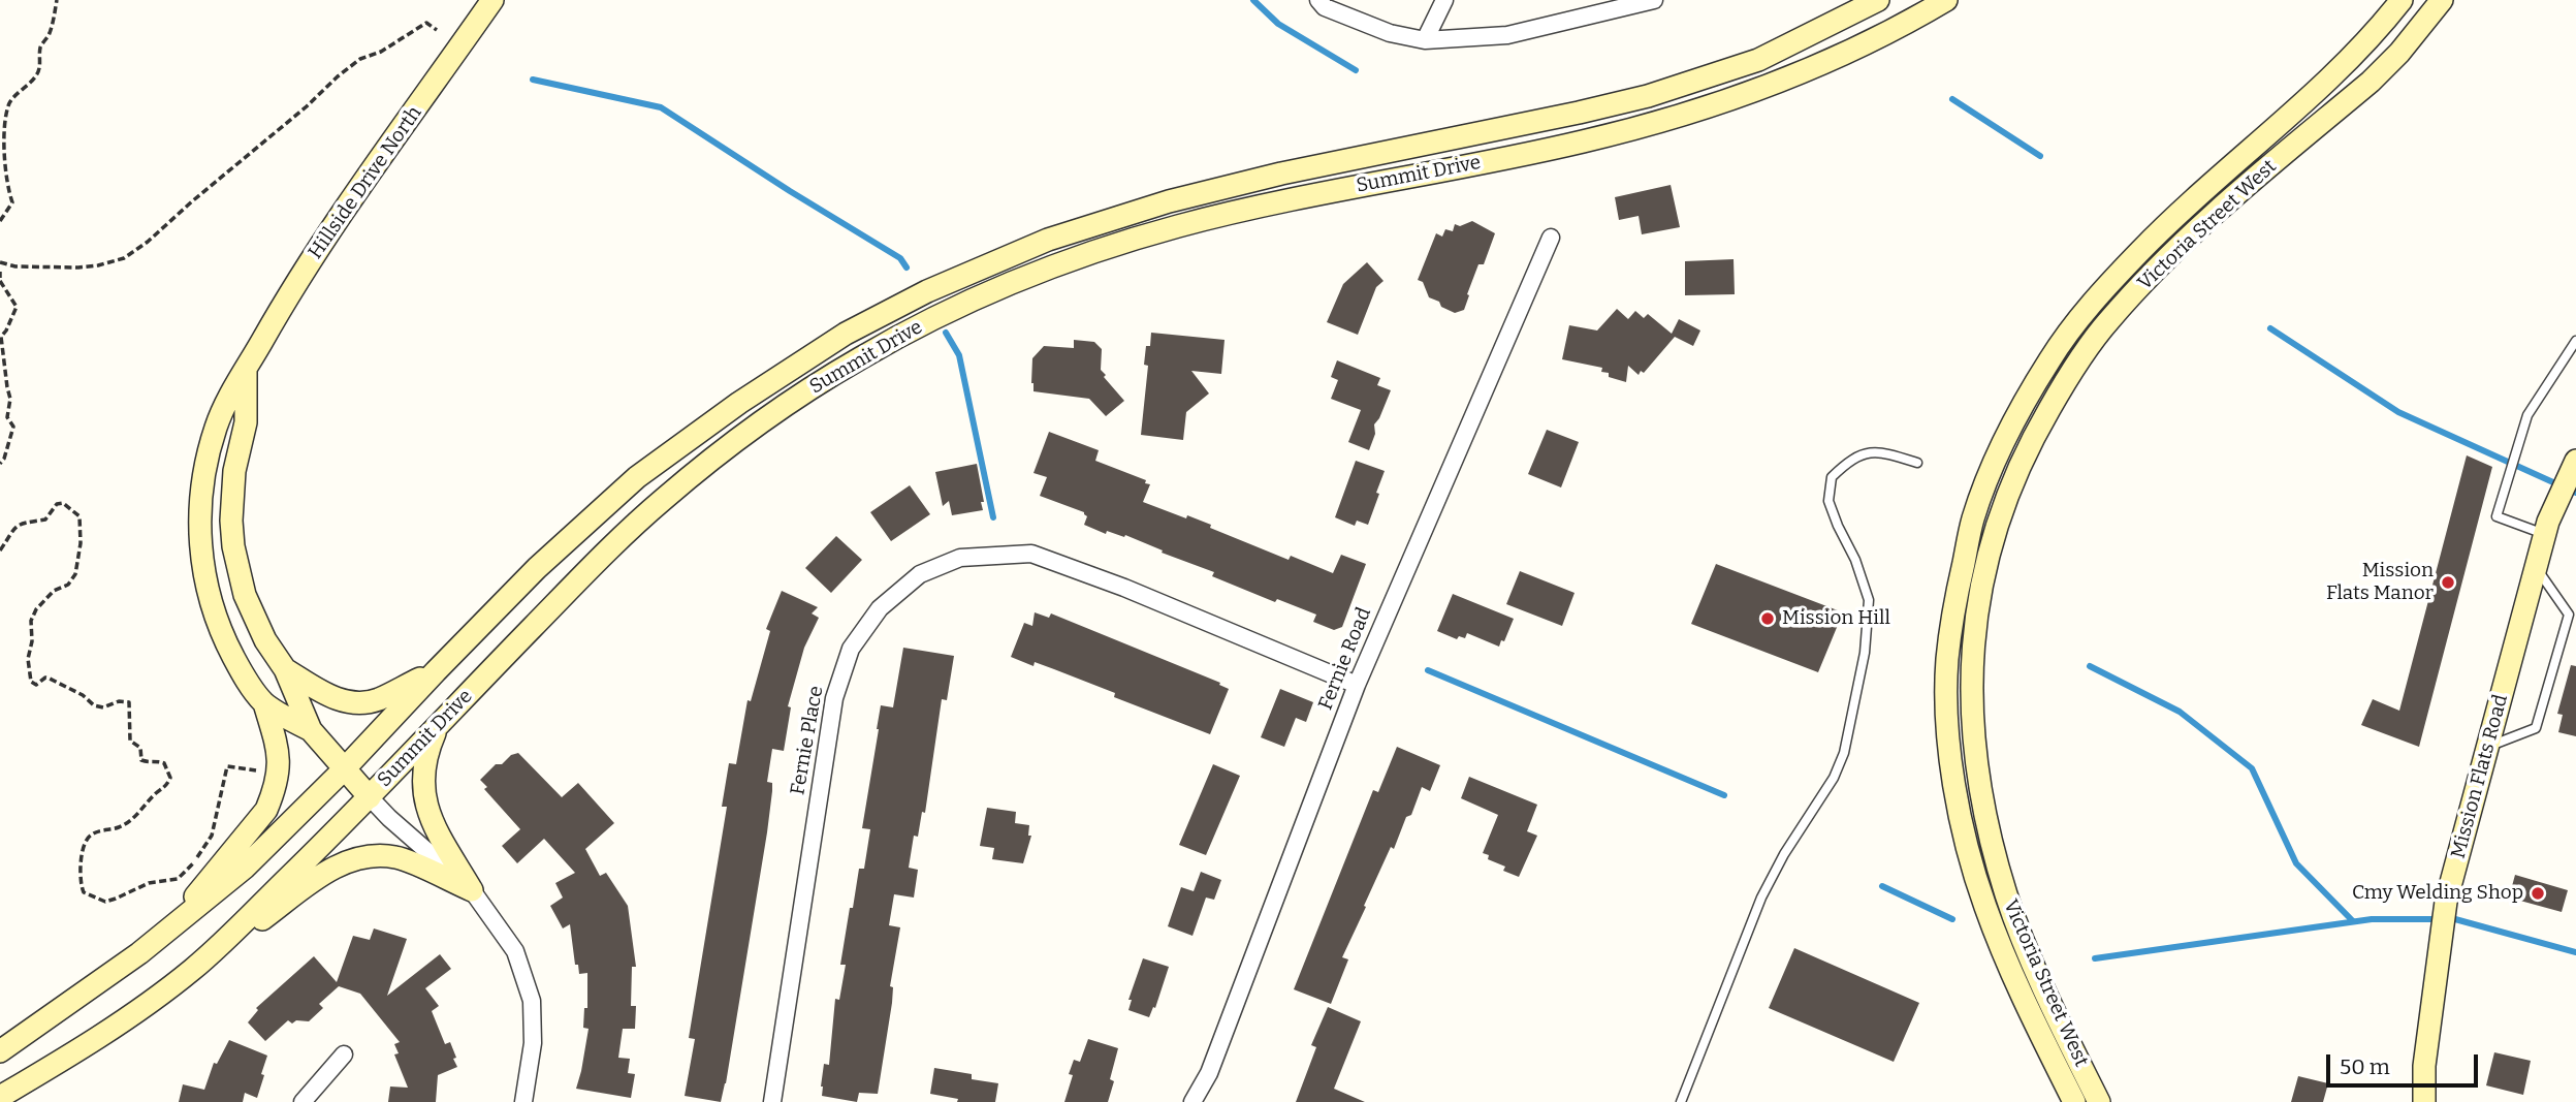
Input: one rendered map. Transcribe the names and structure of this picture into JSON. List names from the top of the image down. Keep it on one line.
{"streets":{"main road":["Summit Drive","Hillside Drive North","Victoria Street West","Mission Flats Road"],"street":["Fernie Road","Fernie Place"]},"crossings":[["Summit Drive","Hillside Drive North"],["Fernie Road","Fernie Place"]],"places":["Mission Flats Manor","Mission Hill","Cmy Welding Shop"],"scale_bar":"50 m"}
